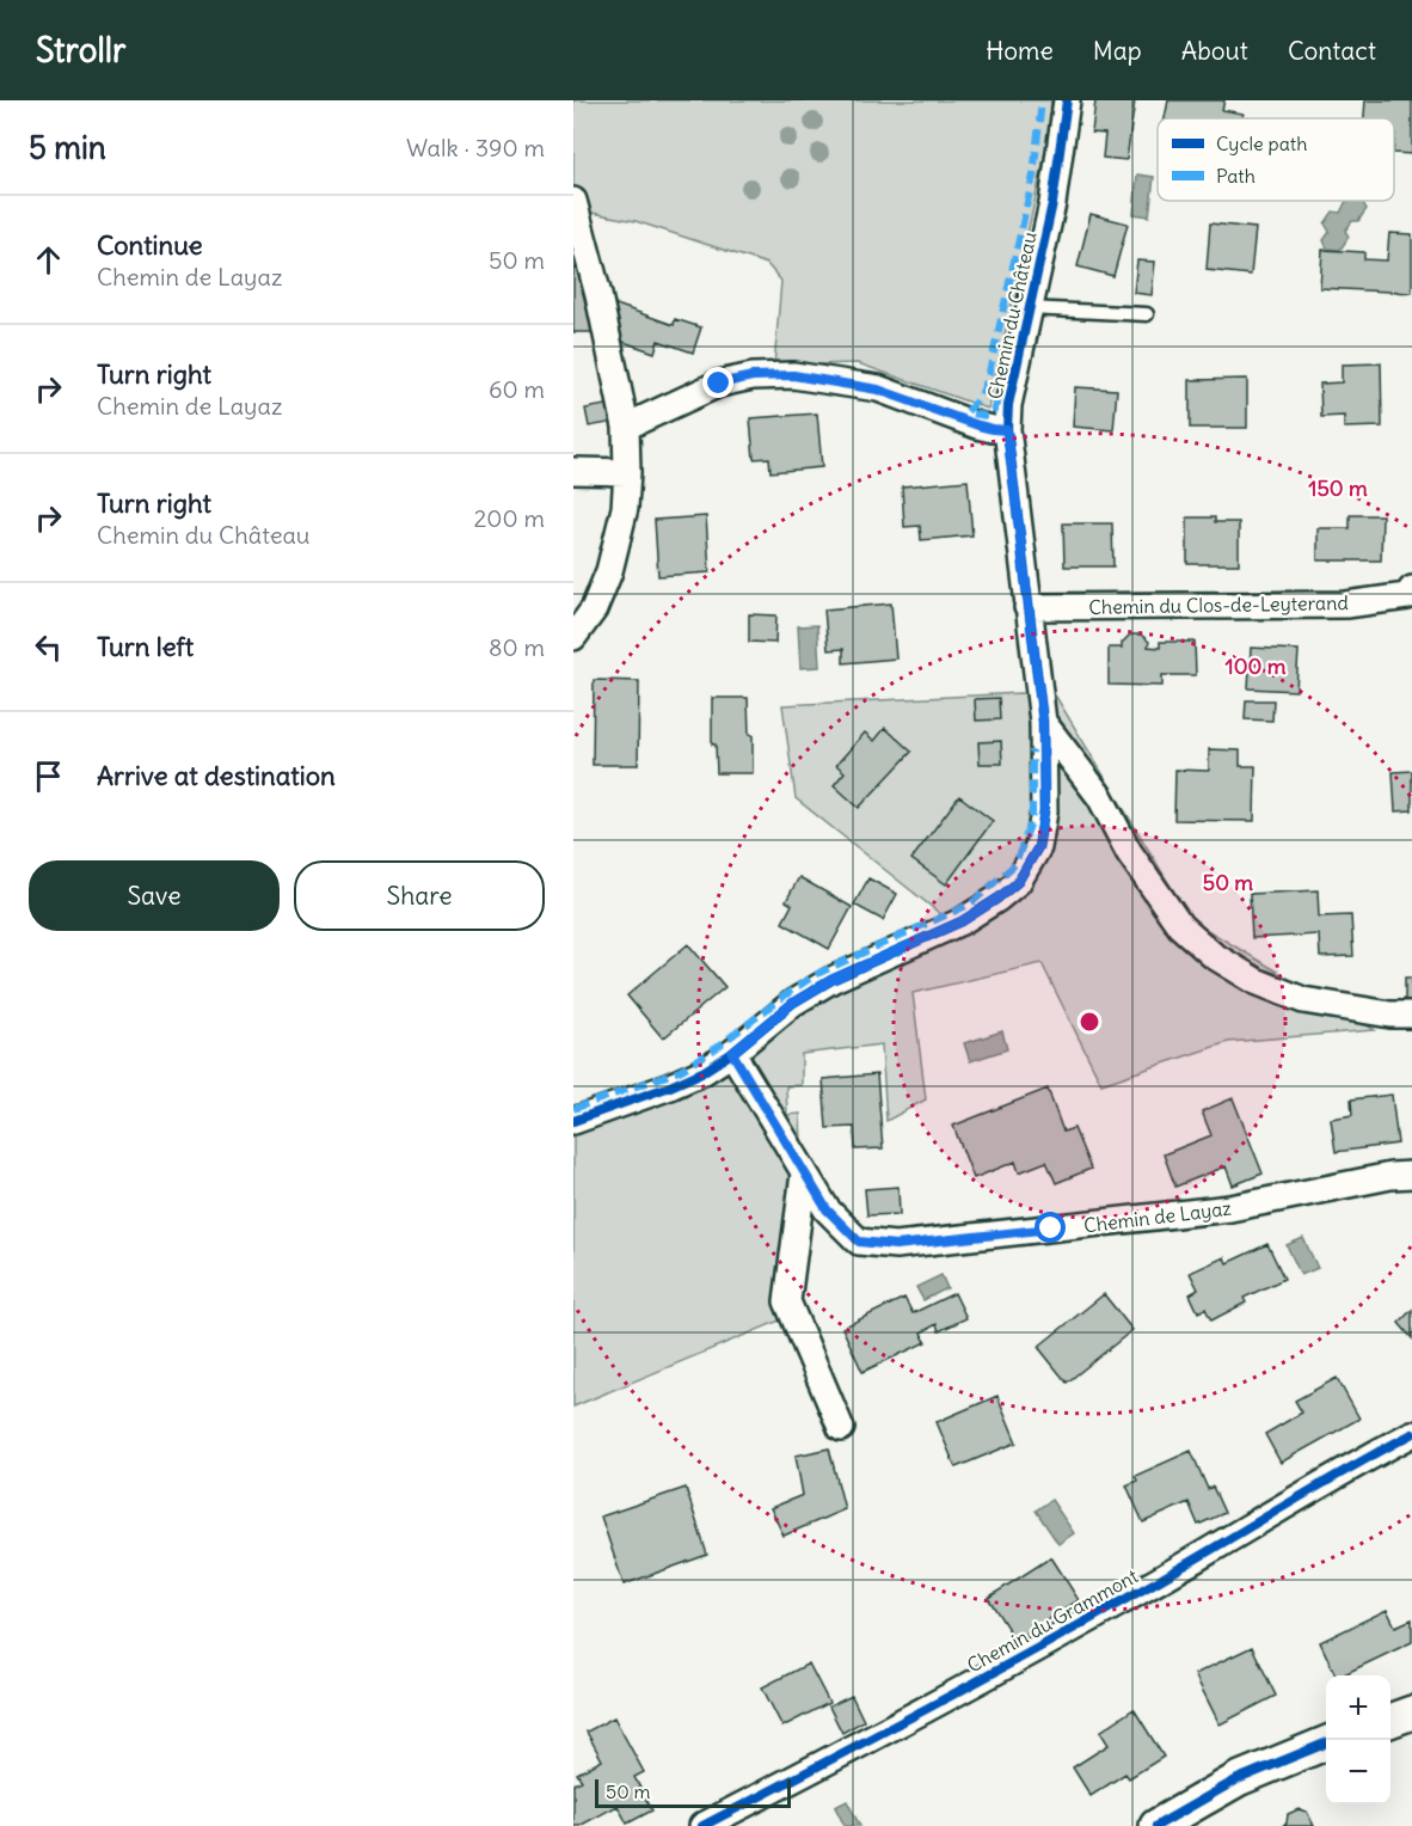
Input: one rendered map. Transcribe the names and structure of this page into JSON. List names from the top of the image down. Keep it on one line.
{"streets":{"street":["Chemin du Château","Chemin du Clos-de-Leyterand","Chemin de Layaz","Chemin du Grammont"]},"crossings":[["Chemin du Château","Chemin du Clos-de-Leyterand"],["Chemin du Château","Chemin de Layaz"]],"legend":["Cycle path","Path"],"scale_bar":"50 m","page":{"header":"Strollr","nav":["Home","Map","About","Contact"],"heading":["5 min","Walk · 390 m"],"list":[["Continue","Chemin de Layaz","50 m"],["Turn right","Chemin de Layaz","60 m"],["Turn right","Chemin du Château","200 m"],["Turn left","80 m"],"Arrive at destination"],"buttons":["Save","Share"],"map_buttons":["+","−"],"scale":"50 m"},"rings":["150 m","100 m","50 m"]}
